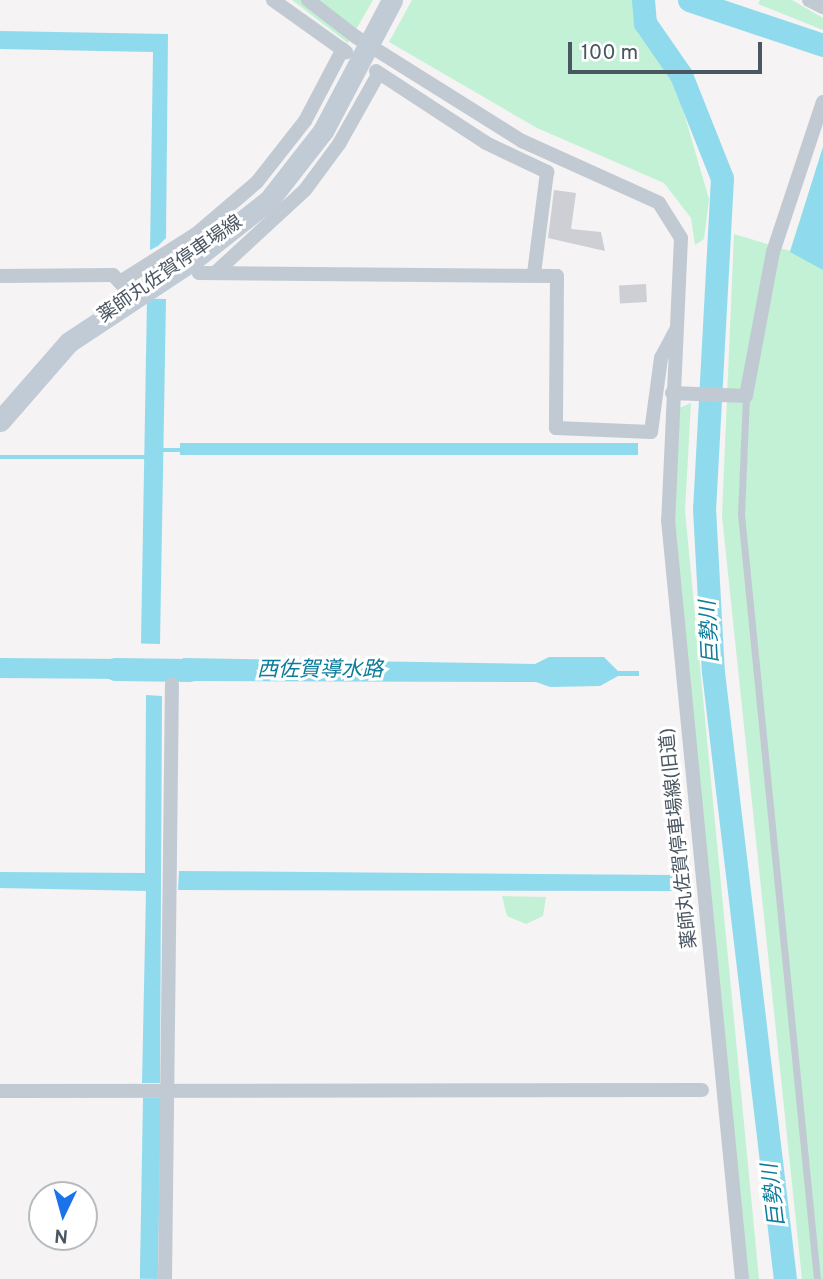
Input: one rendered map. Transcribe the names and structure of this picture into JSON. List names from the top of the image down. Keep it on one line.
{"streets":{"main road":["薬師丸佐賀停車場線"],"street":["薬師丸佐賀停車場線(旧道)"]},"crossings":[["薬師丸佐賀停車場線","薬師丸佐賀停車場線(旧道)"]],"water":["巨勢川","西佐賀導水路"],"scale_bar":"100 m","north":"bottom"}
